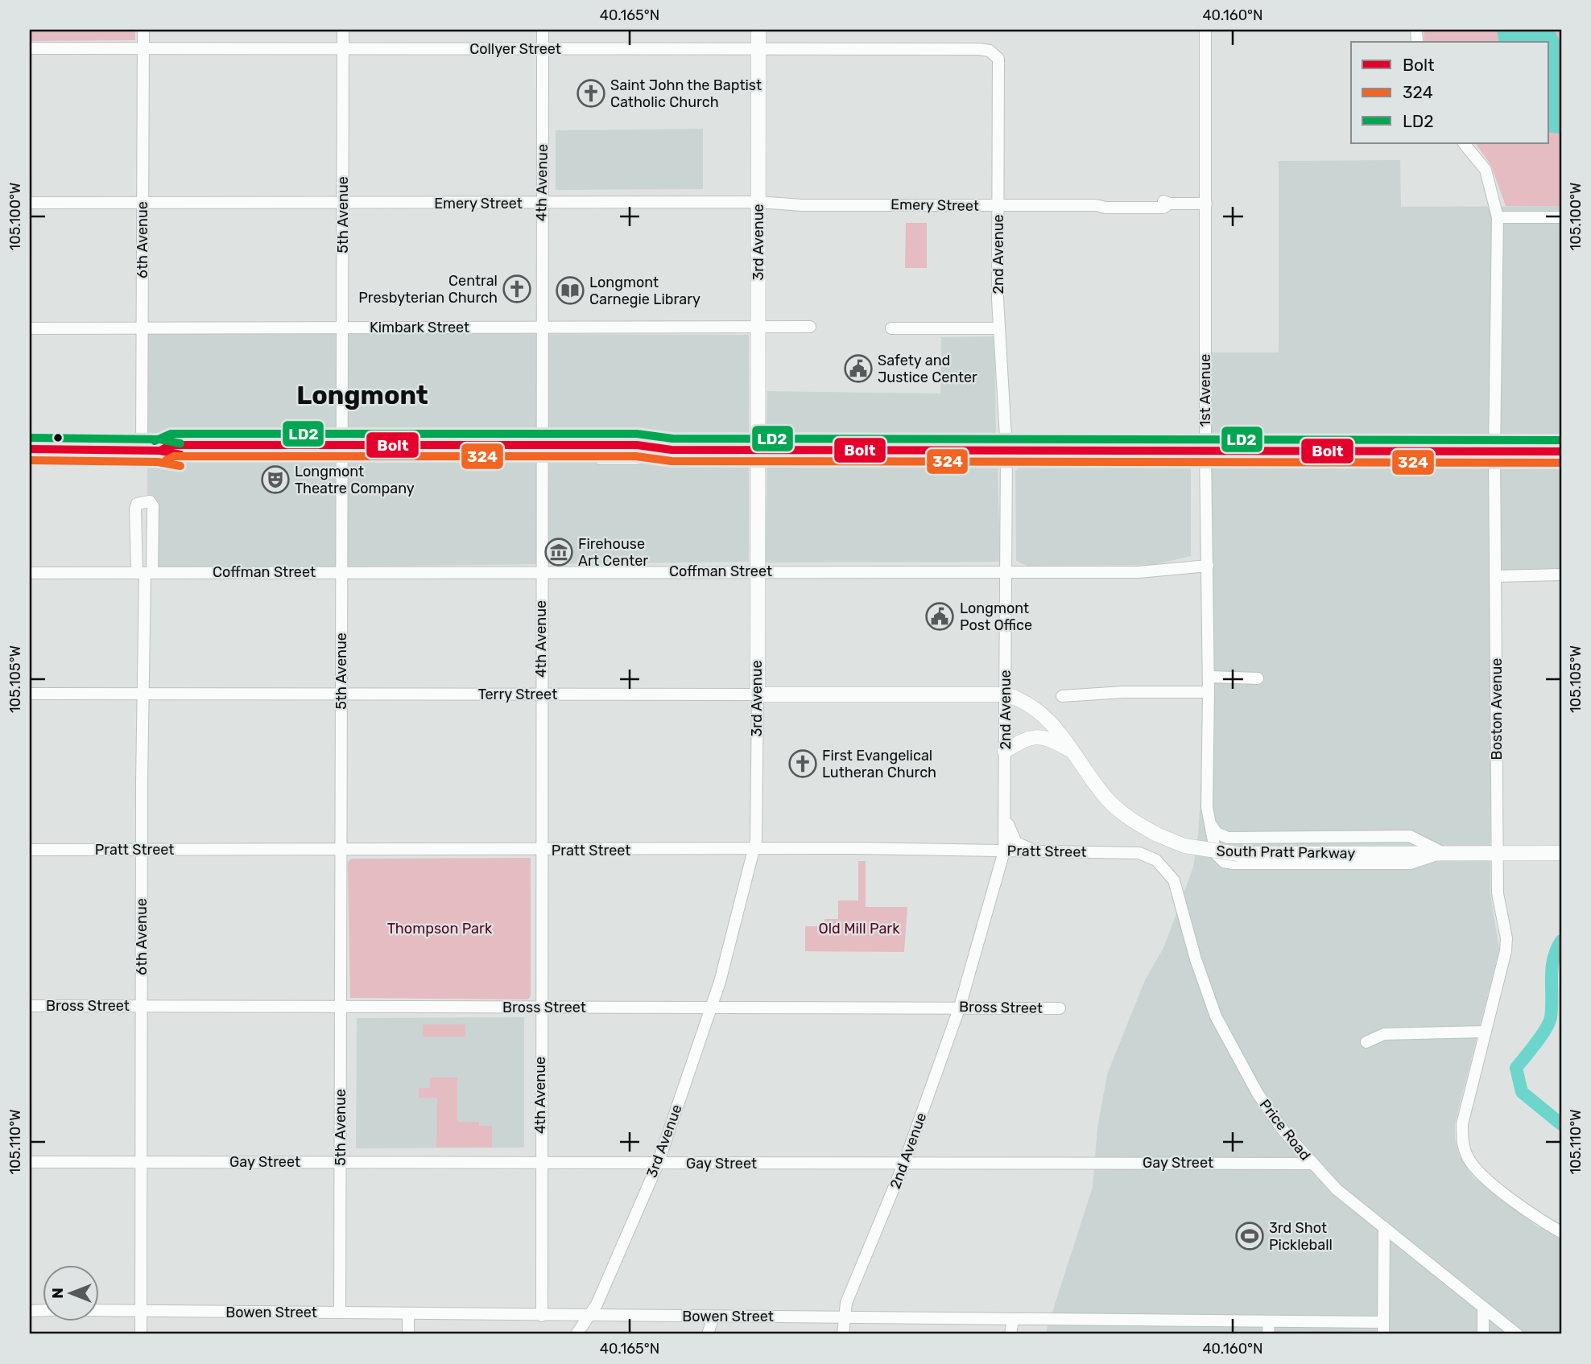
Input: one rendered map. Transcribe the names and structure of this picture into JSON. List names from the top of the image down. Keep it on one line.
{"streets":{"main road":["3rd Avenue","Terry Street","South Pratt Parkway"],"street":["Collyer Street","4th Avenue","Emery Street","5th Avenue","6th Avenue","2nd Avenue","Kimbark Street","1st Avenue","Coffman Street","Boston Avenue","Pratt Street","Bross Street","Price Road","Gay Street","Bowen Street"]},"crossings":[["Collyer Street","4th Avenue"],["Collyer Street","5th Avenue"],["Collyer Street","6th Avenue"],["Collyer Street","3rd Avenue"],["Collyer Street","2nd Avenue"],["4th Avenue","Emery Street"],["4th Avenue","Kimbark Street"],["4th Avenue","Coffman Street"],["4th Avenue","Terry Street"],["4th Avenue","Pratt Street"],["4th Avenue","Bross Street"],["4th Avenue","Gay Street"],["4th Avenue","Bowen Street"],["Emery Street","5th Avenue"],["Emery Street","6th Avenue"],["Emery Street","3rd Avenue"],["Emery Street","2nd Avenue"],["Emery Street","1st Avenue"],["5th Avenue","Kimbark Street"],["5th Avenue","Coffman Street"],["5th Avenue","Terry Street"],["5th Avenue","Pratt Street"],["5th Avenue","Bross Street"],["5th Avenue","Gay Street"],["5th Avenue","Bowen Street"],["6th Avenue","Kimbark Street"],["6th Avenue","Coffman Street"],["6th Avenue","Terry Street"],["6th Avenue","Pratt Street"],["6th Avenue","Bross Street"],["6th Avenue","Gay Street"],["6th Avenue","Bowen Street"],["3rd Avenue","Kimbark Street"],["3rd Avenue","Coffman Street"],["3rd Avenue","Terry Street"],["3rd Avenue","Pratt Street"],["3rd Avenue","Bross Street"],["3rd Avenue","Gay Street"],["3rd Avenue","Bowen Street"],["2nd Avenue","Coffman Street"],["2nd Avenue","Terry Street"],["2nd Avenue","Pratt Street"],["2nd Avenue","South Pratt Parkway"],["2nd Avenue","Bross Street"],["2nd Avenue","Gay Street"],["2nd Avenue","Bowen Street"],["1st Avenue","Coffman Street"],["1st Avenue","South Pratt Parkway"],["Terry Street","South Pratt Parkway"],["Boston Avenue","South Pratt Parkway"],["Pratt Street","Price Road"],["Price Road","Gay Street"]],"districts":["Longmont"],"parks":["Thompson Park","Old Mill Park"],"places":{"church":["Saint John the Baptist Catholic Church","Central Presbyterian Church","First Evangelical Lutheran Church"],"library":["Longmont Carnegie Library"],"public building":["Safety and Justice Center","Longmont Post Office"],"theatre":["Longmont Theatre Company"],"museum":["Firehouse Art Center"],"sports":["3rd Shot Pickleball"]},"lines":["transit line LD2","transit line Bolt","transit line 324"],"legend":["Bolt","324","LD2"],"north":"left","coordinates":["40.165°N","40.160°N","105.100°W","105.105°W","105.110°W"]}
